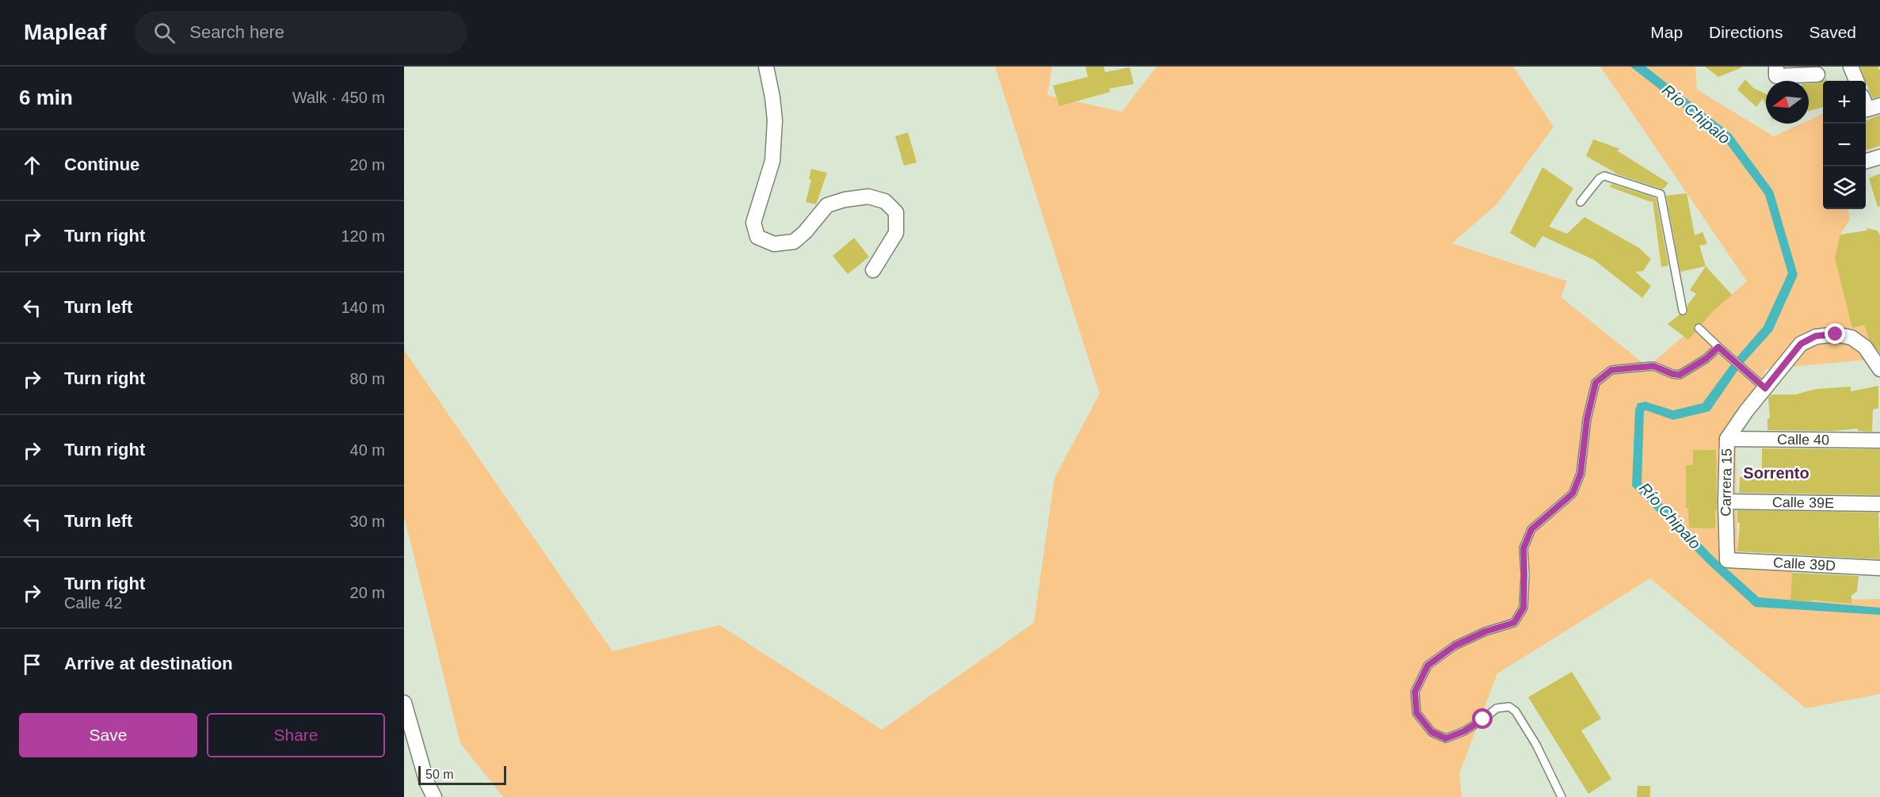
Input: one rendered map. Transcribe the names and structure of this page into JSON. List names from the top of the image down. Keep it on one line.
{"streets":{"street":["Calle 40","Carrera 15","Calle 39E","Calle 39D"]},"crossings":[["Calle 40","Carrera 15"],["Carrera 15","Calle 39E"],["Carrera 15","Calle 39D"]],"districts":["Sorrento"],"water":["Río Chipalo"],"scale_bar":"50 m","north":"left","page":{"header":"Mapleaf","search":"Search here","nav":["Map","Directions","Saved"],"heading":["6 min","Walk · 450 m"],"map_buttons":["+","−"],"list":[["Continue","20 m"],["Turn right","120 m"],["Turn left","140 m"],["Turn right","80 m"],["Turn right","40 m"],["Turn left","30 m"],["Turn right","Calle 42","20 m"],"Arrive at destination"],"buttons":["Save","Share"],"scale":"50 m"}}
